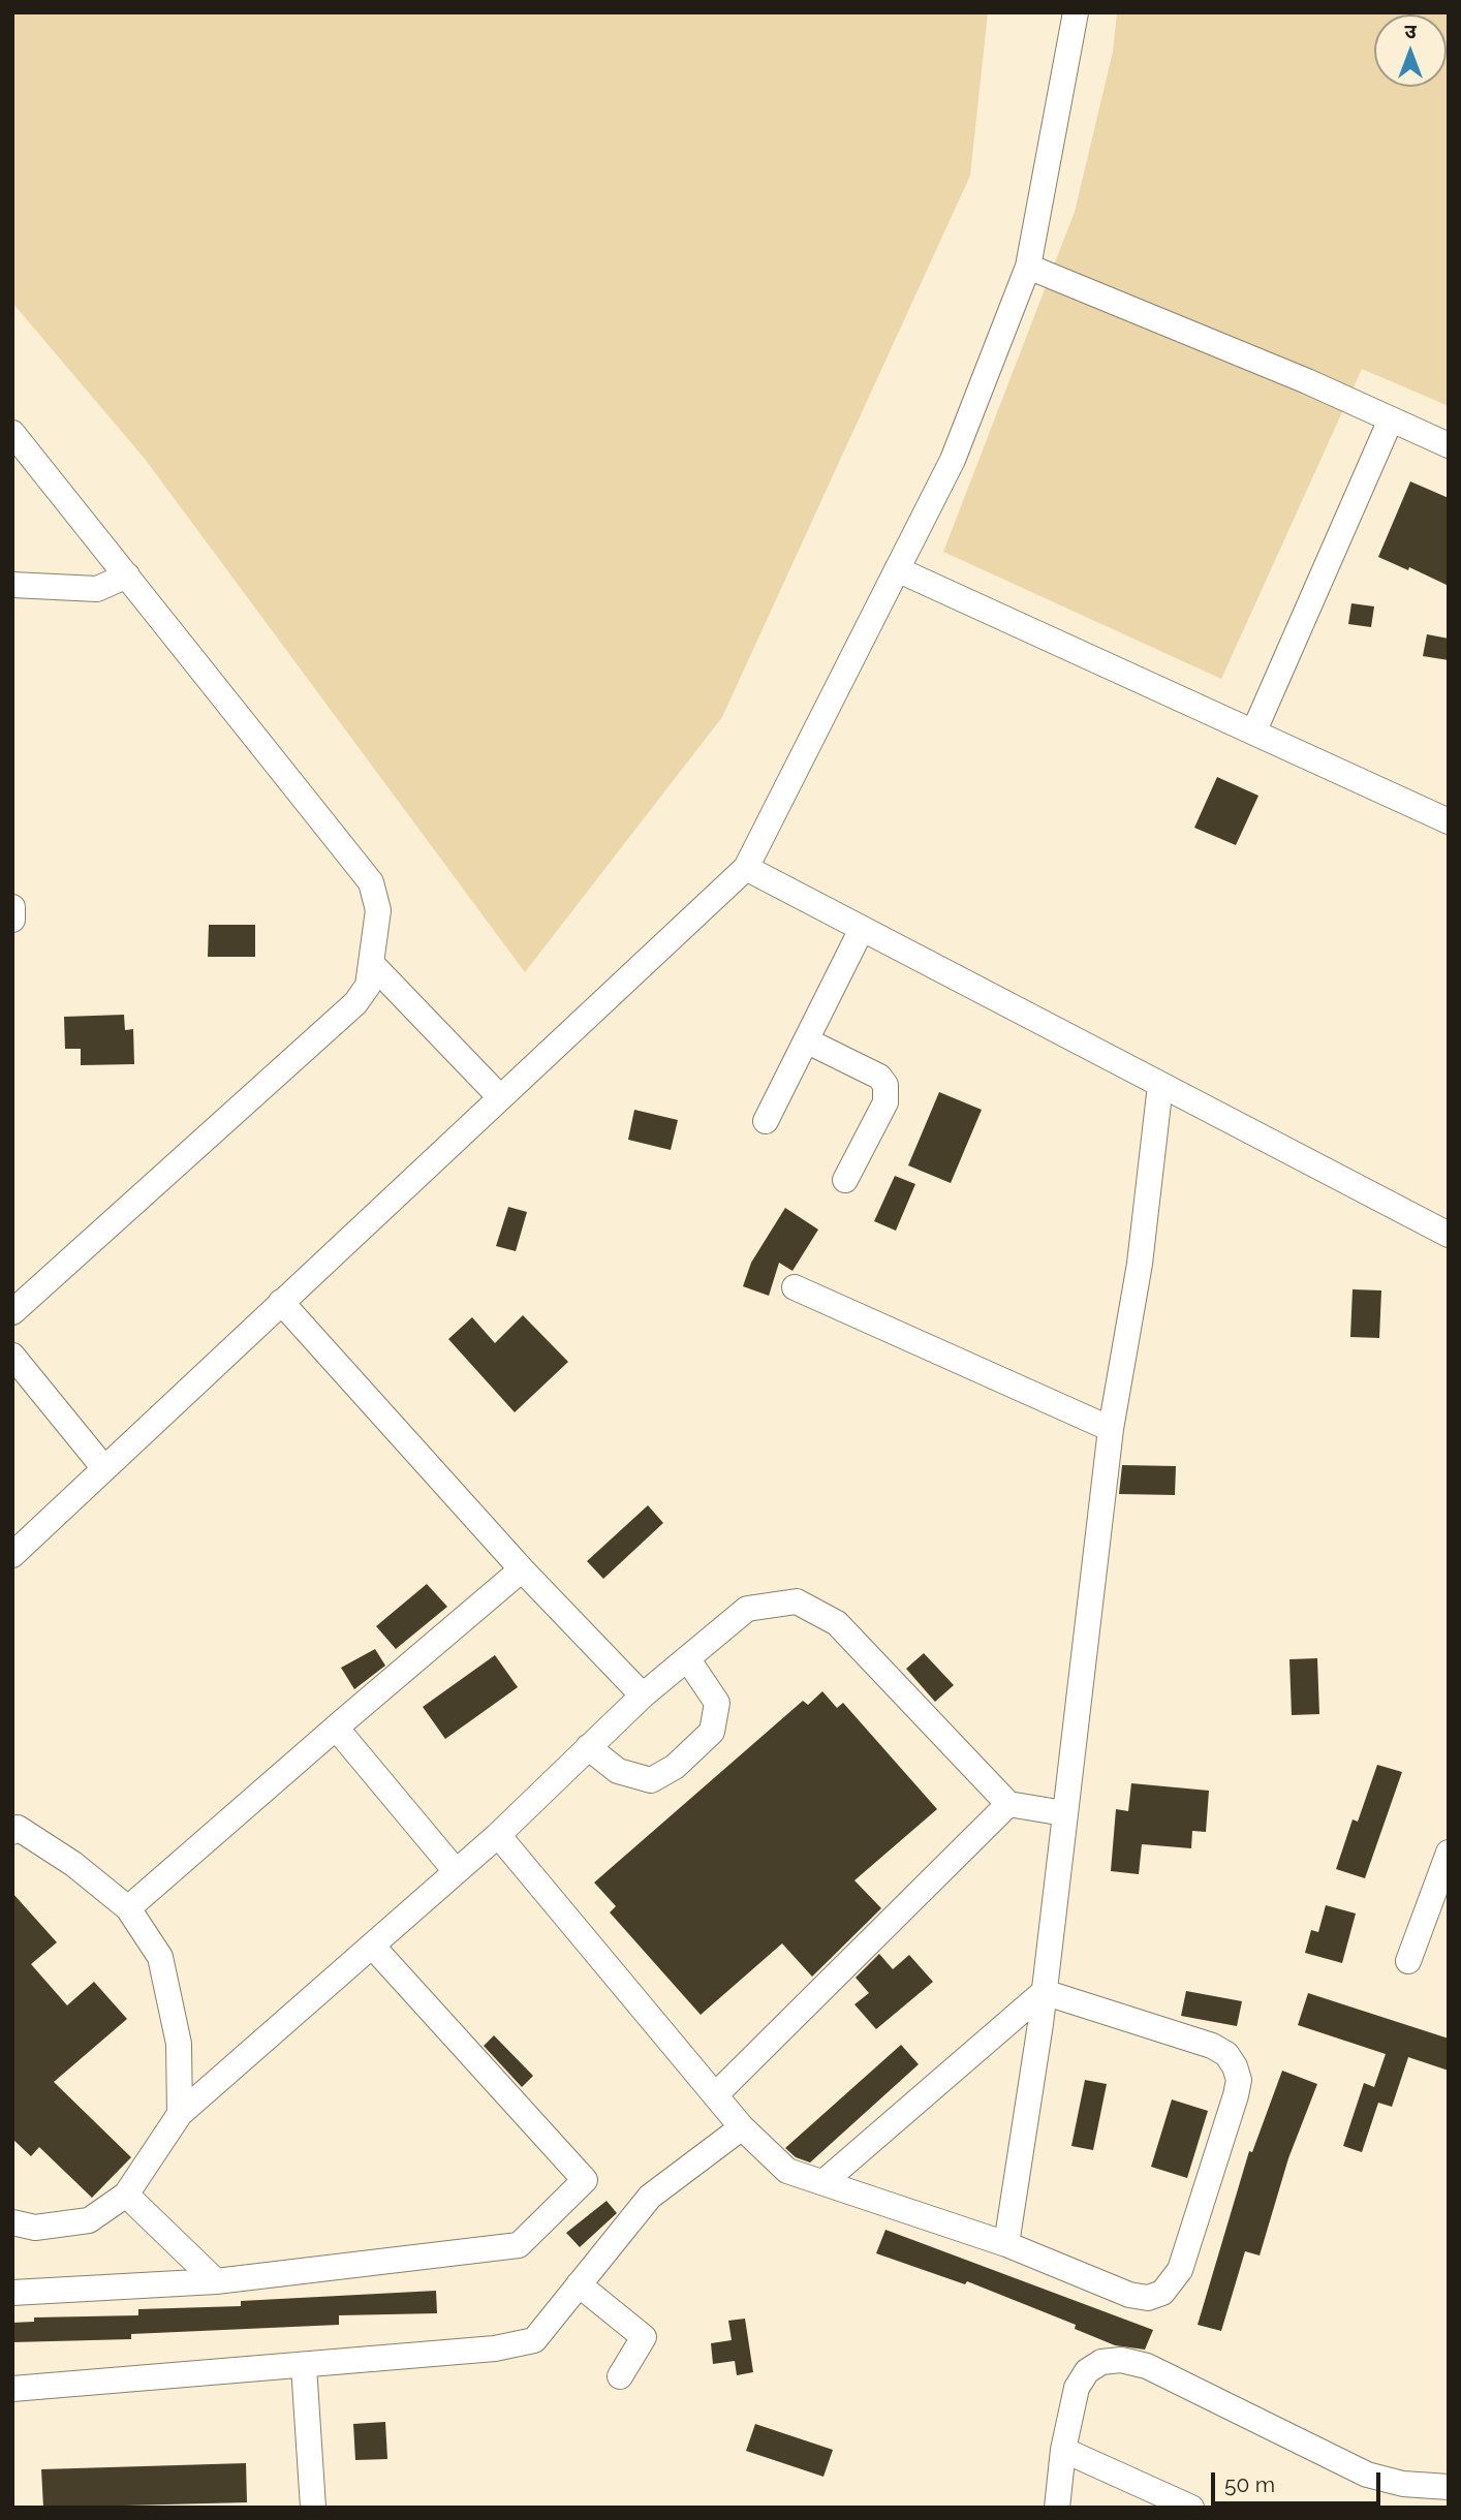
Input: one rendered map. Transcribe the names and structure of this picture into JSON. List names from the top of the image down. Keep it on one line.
{"scale_bar":"50 m","north":"top"}
